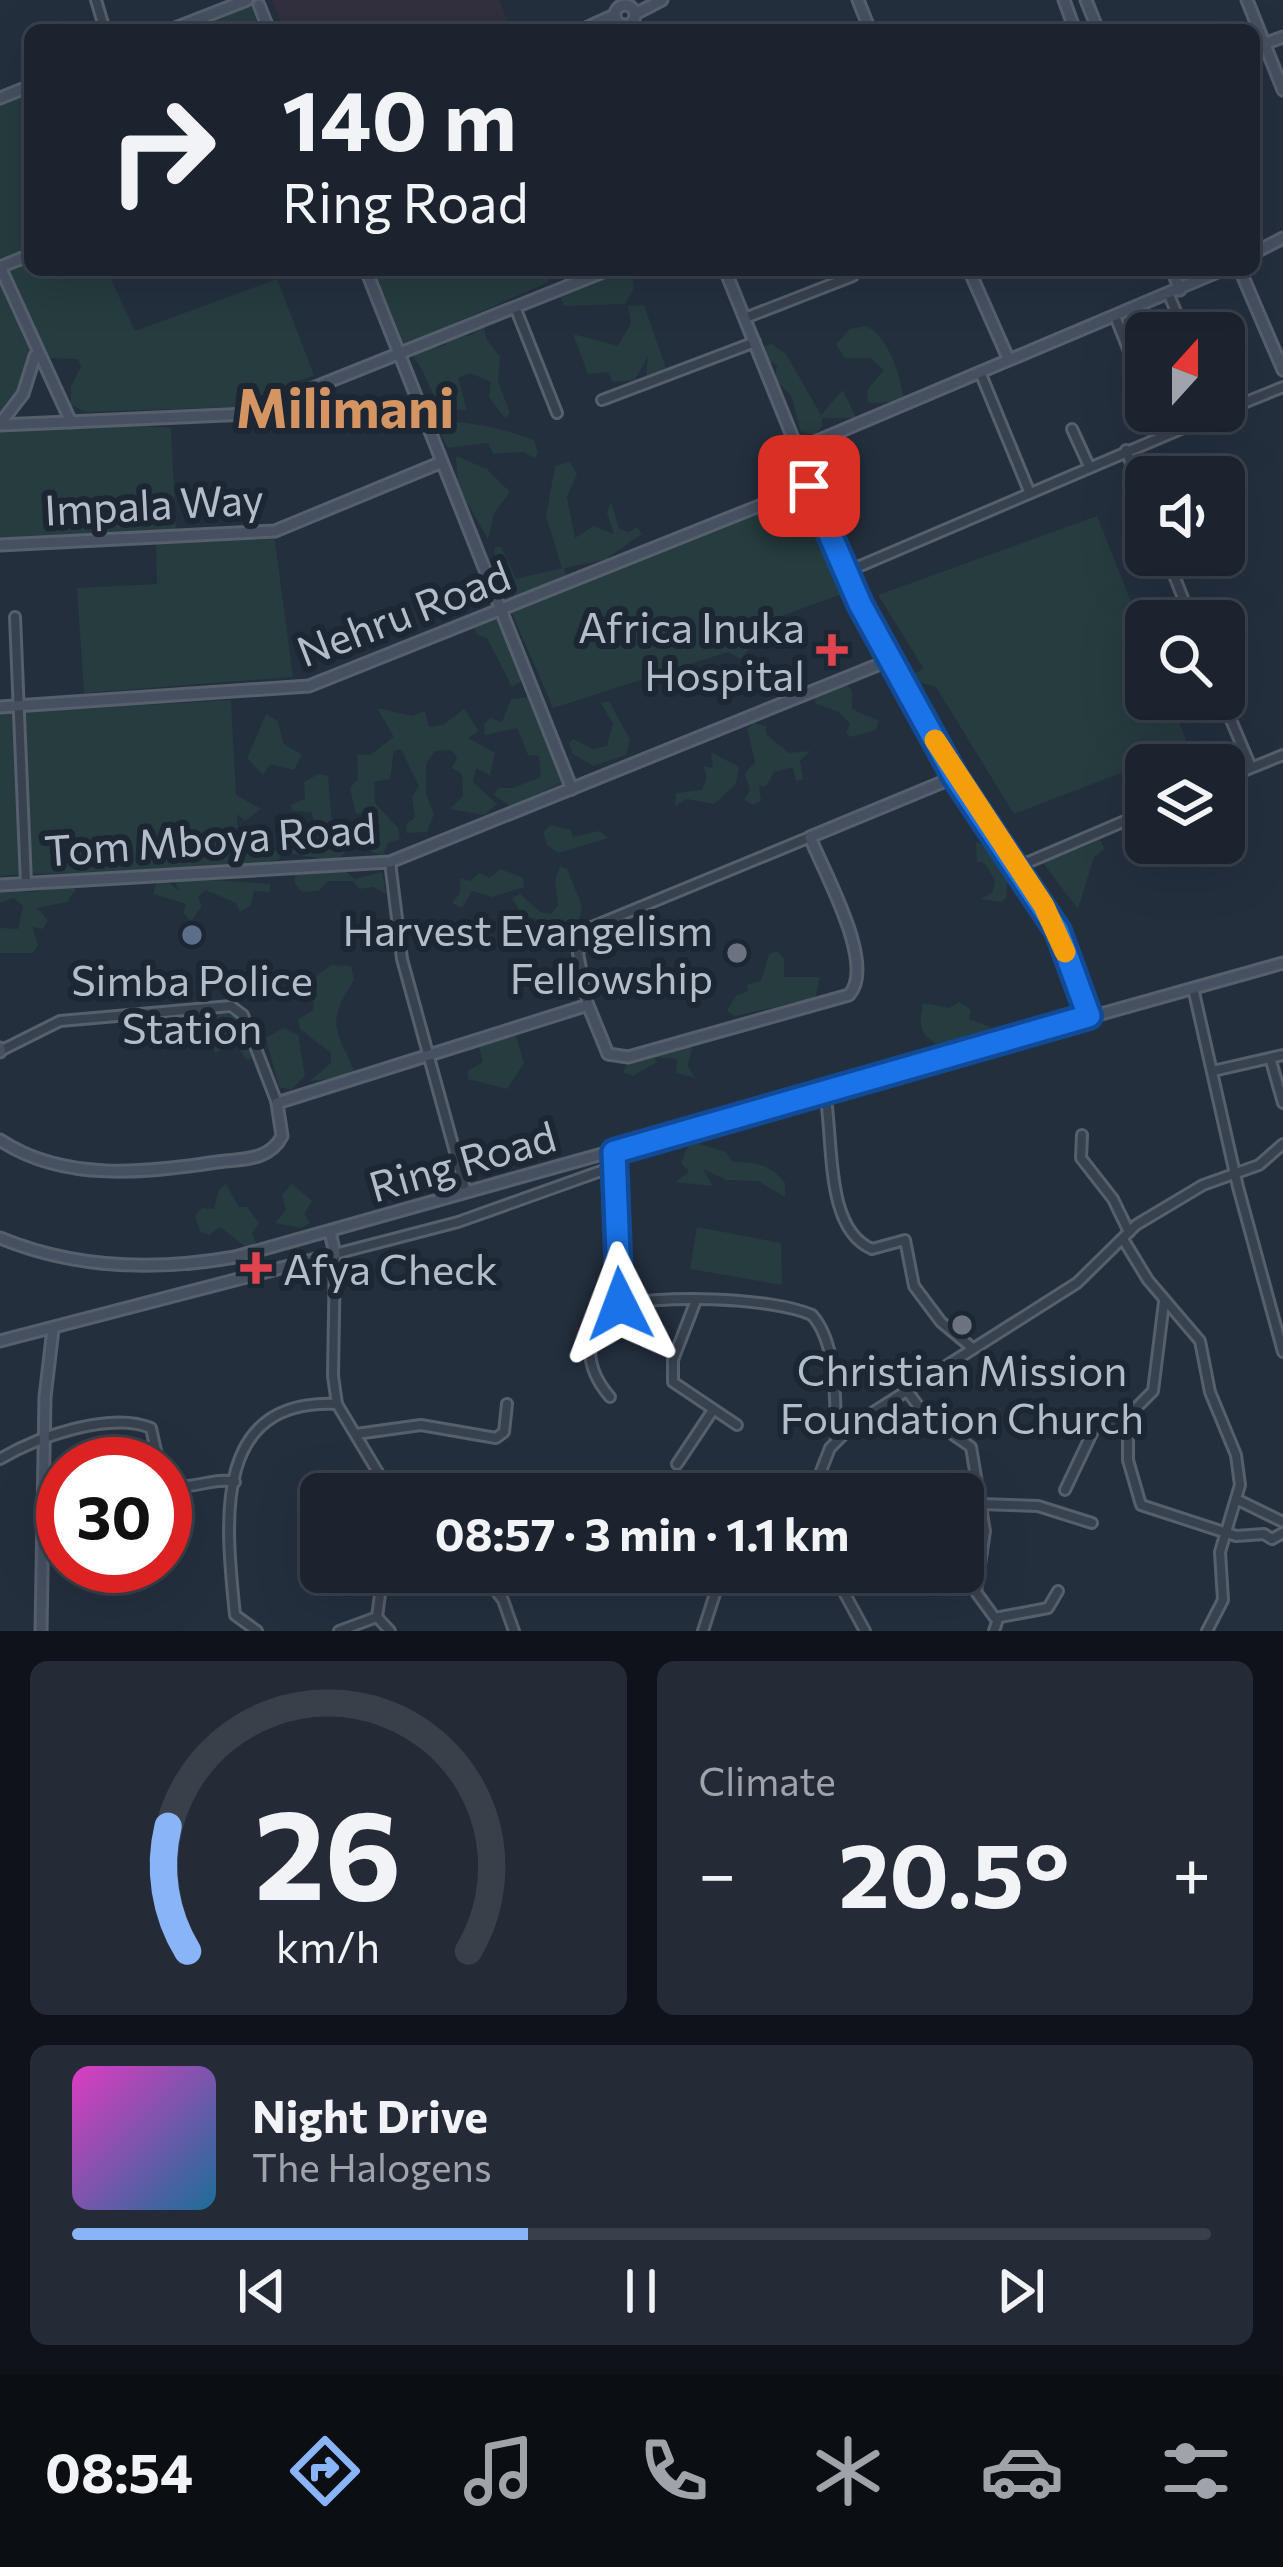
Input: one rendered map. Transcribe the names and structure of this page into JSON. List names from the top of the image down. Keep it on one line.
{"streets":{"street":["Impala Way","Nehru Road","Tom Mboya Road","Ring Road"]},"districts":["Milimani"],"places":{"health":["Africa Inuka Hospital","Afya Check"],"other":["Simba Police Station","Harvest Evangelism Fellowship","Christian Mission Foundation Church"]},"north":"top","page":{"turn":["140 m","Ring Road"],"limit":"30","trip":"08:57 · 3 min · 1.1 km","tile":"Climate","heat":["−","20.5°","+"],"song":["Night Drive","The Halogens"],"tabs":"08:54","gauge":["26","km/h"]}}
